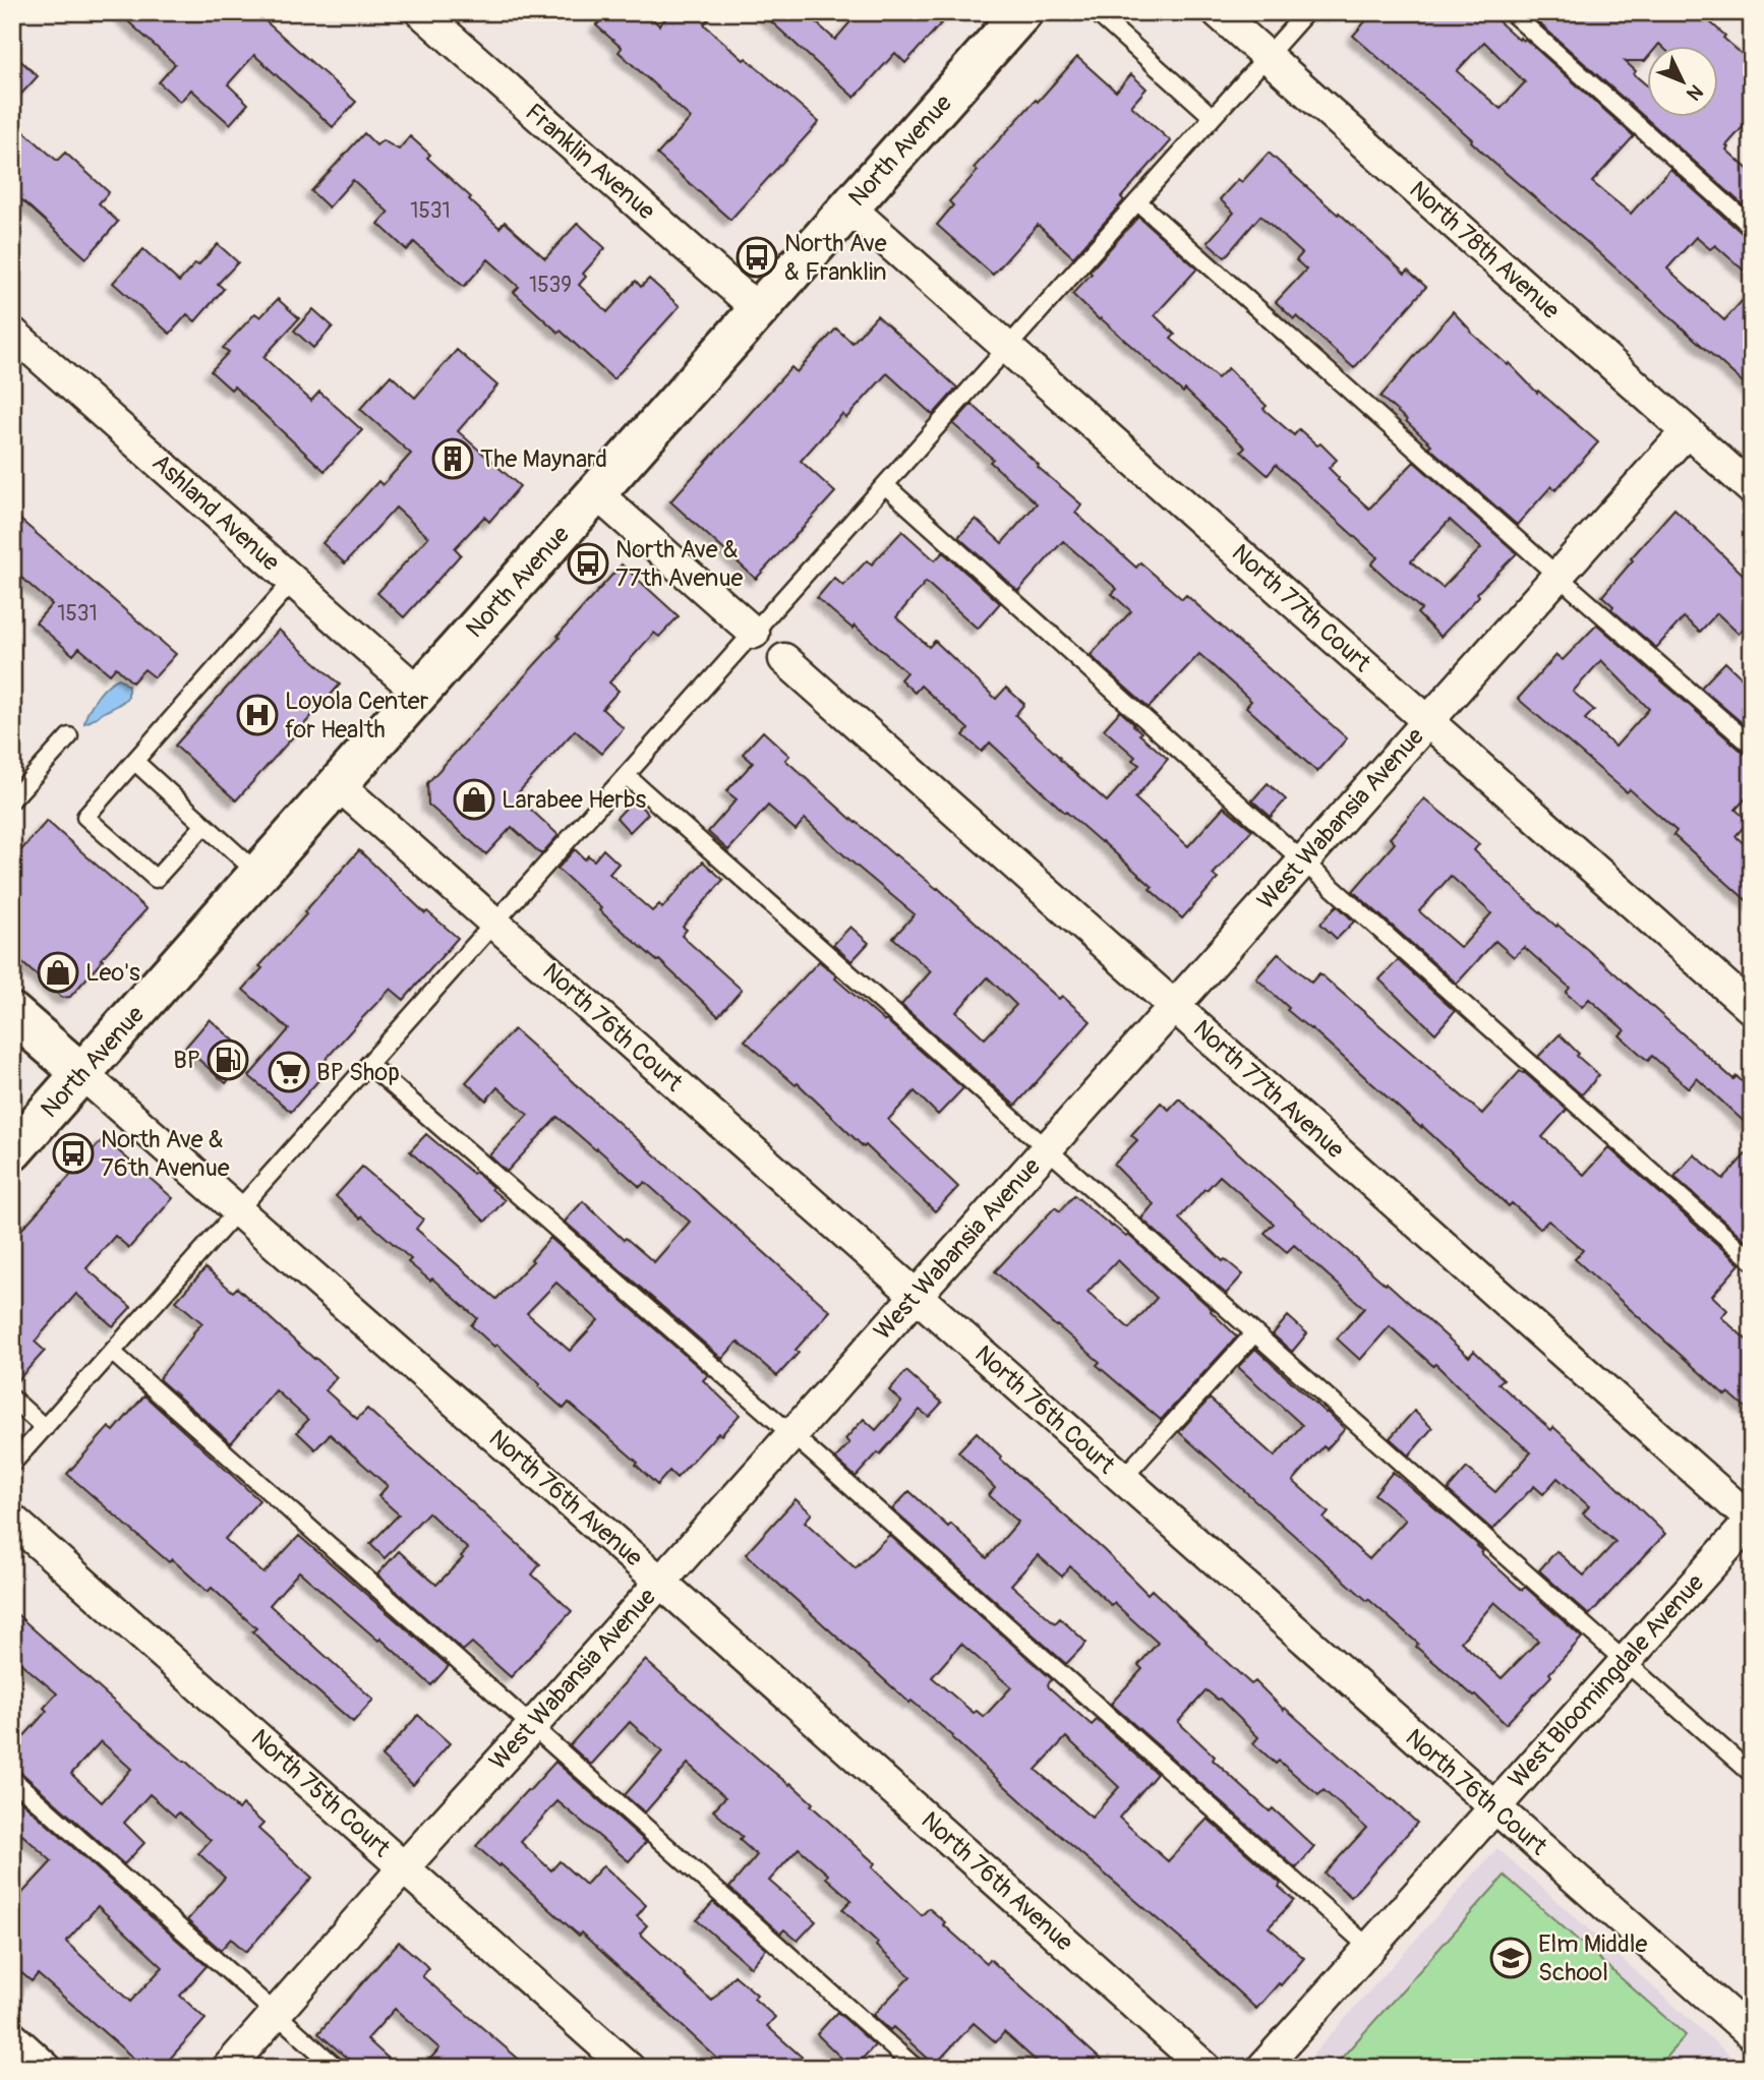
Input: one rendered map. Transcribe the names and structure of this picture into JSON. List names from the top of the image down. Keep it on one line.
{"streets":{"main road":["North Avenue"],"street":["Franklin Avenue","North 78th Avenue","Ashland Avenue","North 77th Court","West Wabansia Avenue","North 76th Court","North 77th Avenue","North 76th Avenue","West Bloomingdale Avenue","North 75th Court"]},"crossings":[["North Avenue","Franklin Avenue"],["North Avenue","Ashland Avenue"],["North Avenue","North 77th Court"],["North Avenue","North 76th Court"],["North Avenue","North 76th Avenue"],["North 78th Avenue","West Wabansia Avenue"],["North 77th Court","West Wabansia Avenue"],["West Wabansia Avenue","North 76th Court"],["West Wabansia Avenue","North 77th Avenue"],["West Wabansia Avenue","North 76th Avenue"],["West Wabansia Avenue","North 75th Court"],["North 76th Court","West Bloomingdale Avenue"],["North 77th Avenue","West Bloomingdale Avenue"]],"places":{"bus stop":["North Ave & Franklin","North Ave & 77th Avenue","North Ave & 76th Avenue"],"building":["The Maynard"],"hospital":["Loyola Center for Health"],"shop":["Larabee Herbs","Leo's"],"fuel station":["BP"],"supermarket":["BP Shop"],"school or university":["Elm Middle School"]},"house_numbers":["1531","1539","1531"],"north":"bottom right"}
